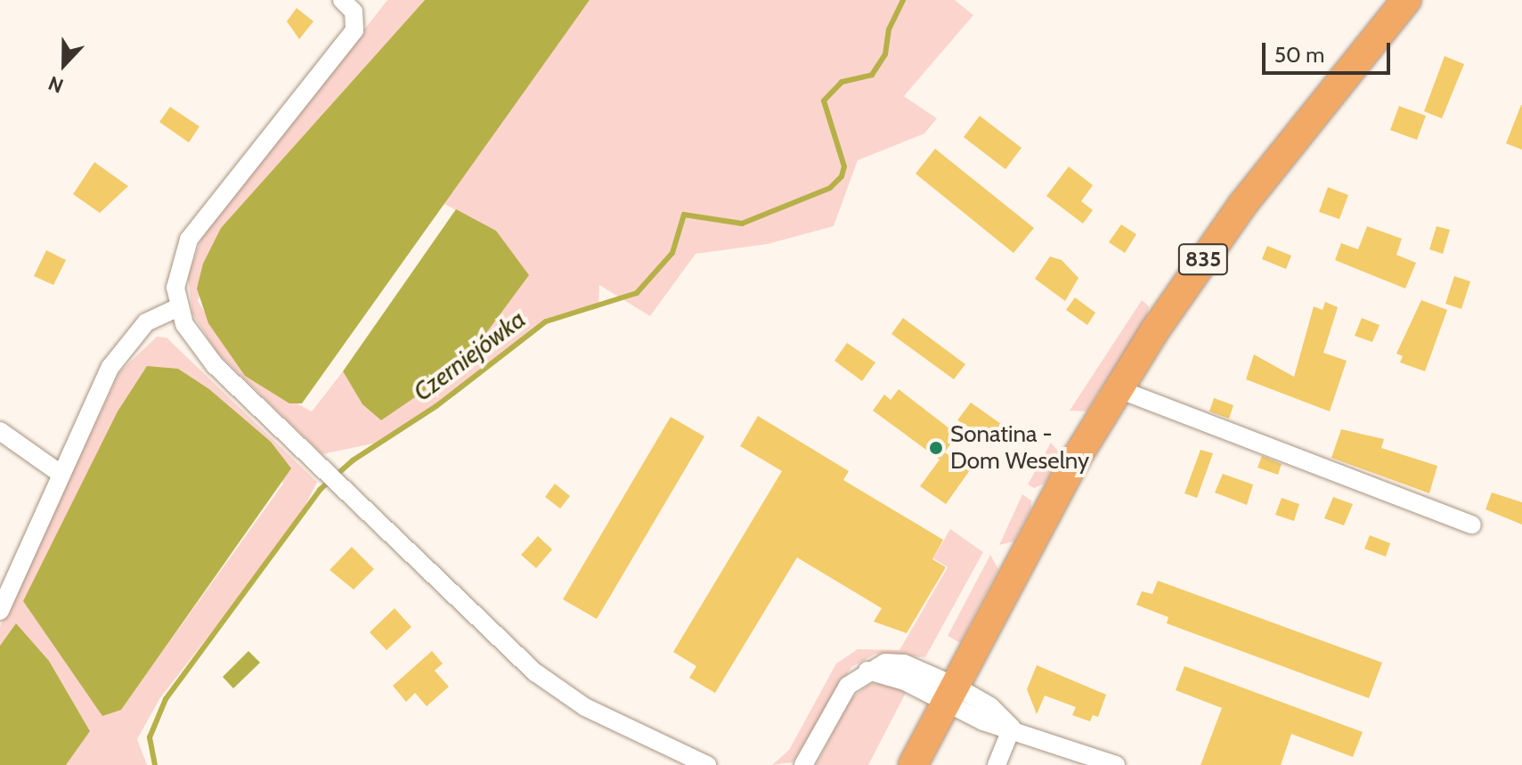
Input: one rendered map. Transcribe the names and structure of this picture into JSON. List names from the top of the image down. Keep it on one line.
{"streets":{"main road":["835"]},"water":["Czerniejówka"],"places":["Sonatina - Dom Weselny"],"scale_bar":"50 m","north":"bottom"}
